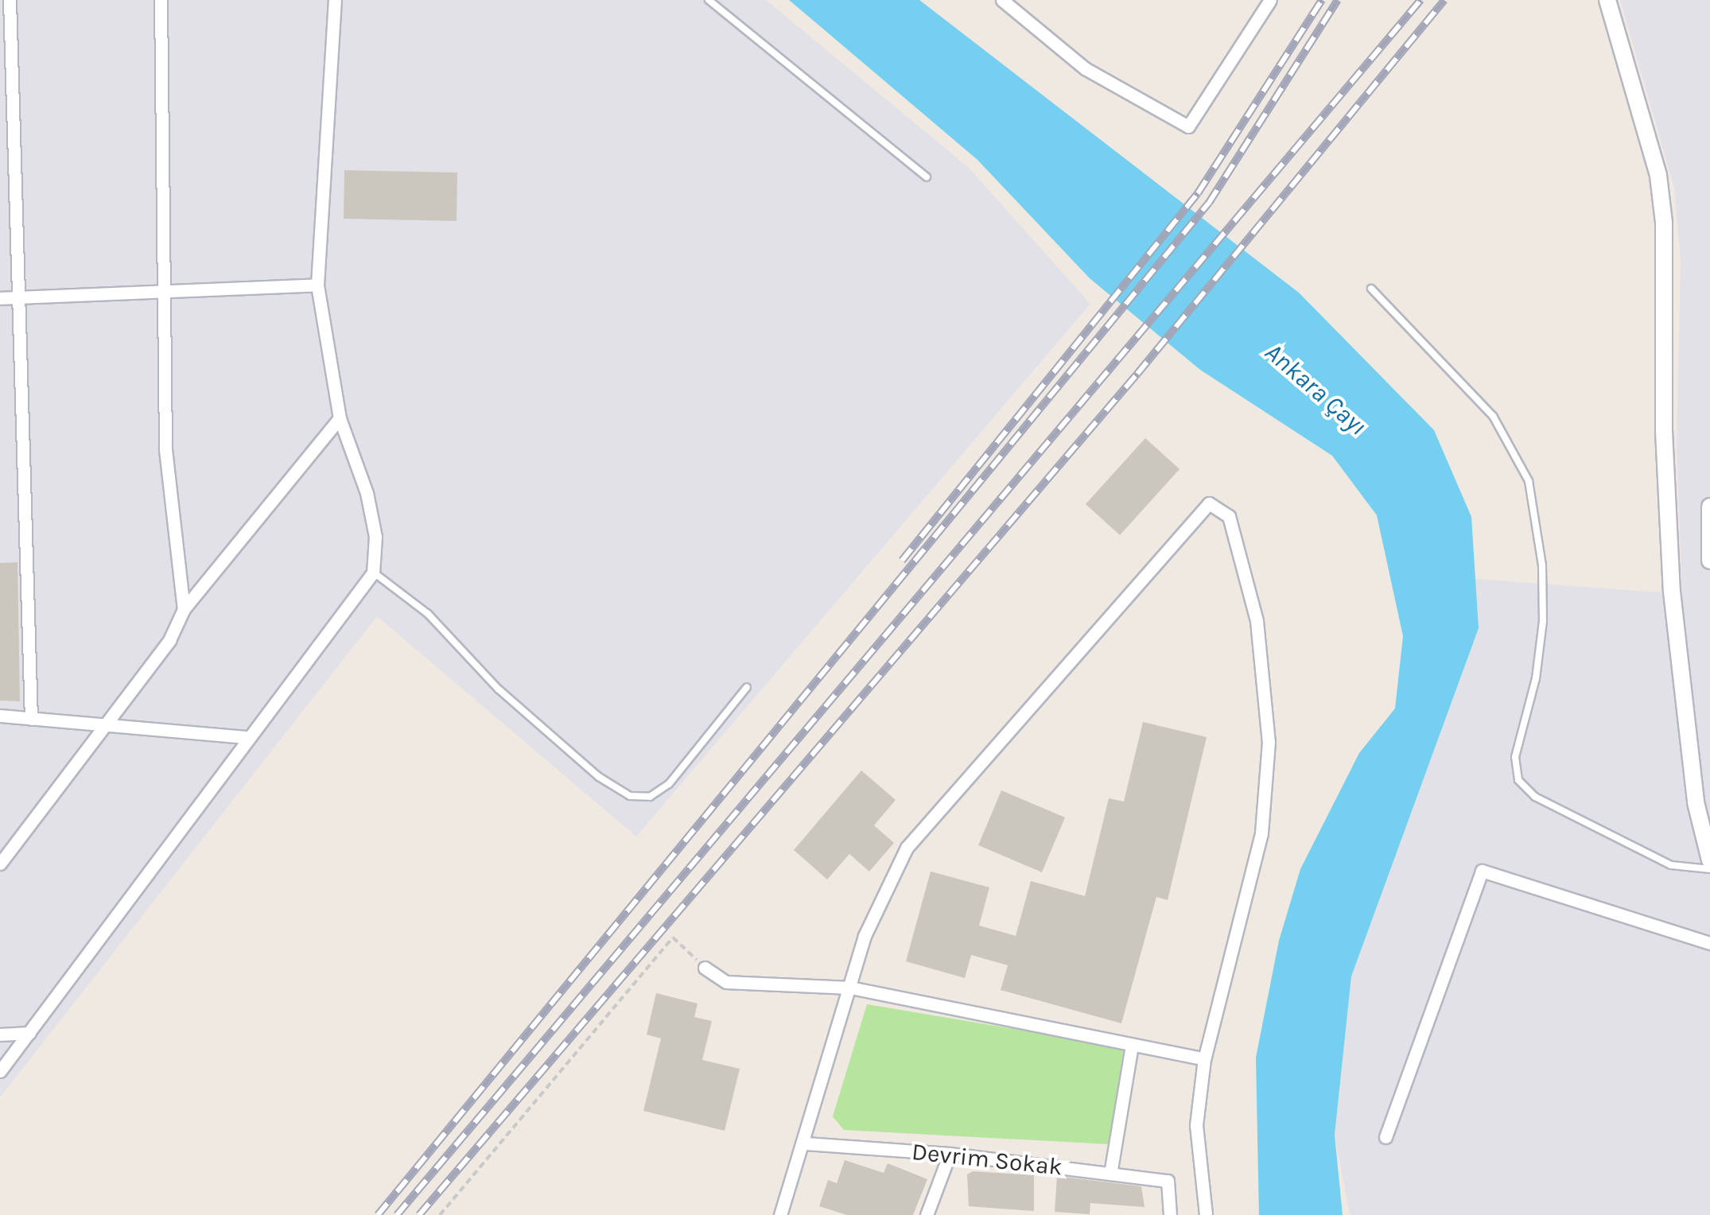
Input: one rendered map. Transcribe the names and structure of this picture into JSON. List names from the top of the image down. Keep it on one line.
{"streets":{"street":["Devrim Sokak"]},"water":["Ankara Çayı"]}
